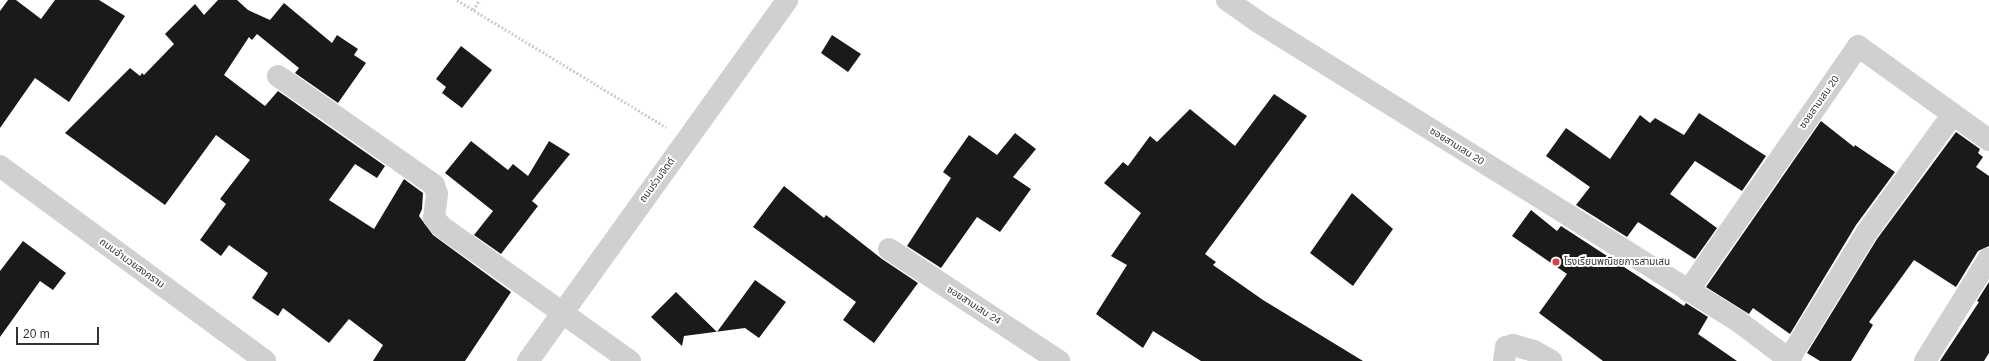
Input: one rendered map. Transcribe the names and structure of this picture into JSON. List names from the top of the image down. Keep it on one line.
{"streets":{"street":["ซอยสามเสน 20","ถนนร่วมจิตต์","ถนนอำนวยสงคราม","ซอยสามเสน 24"]},"places":["โรงเรียนพณิชยการสามเสน"],"scale_bar":"20 m"}
